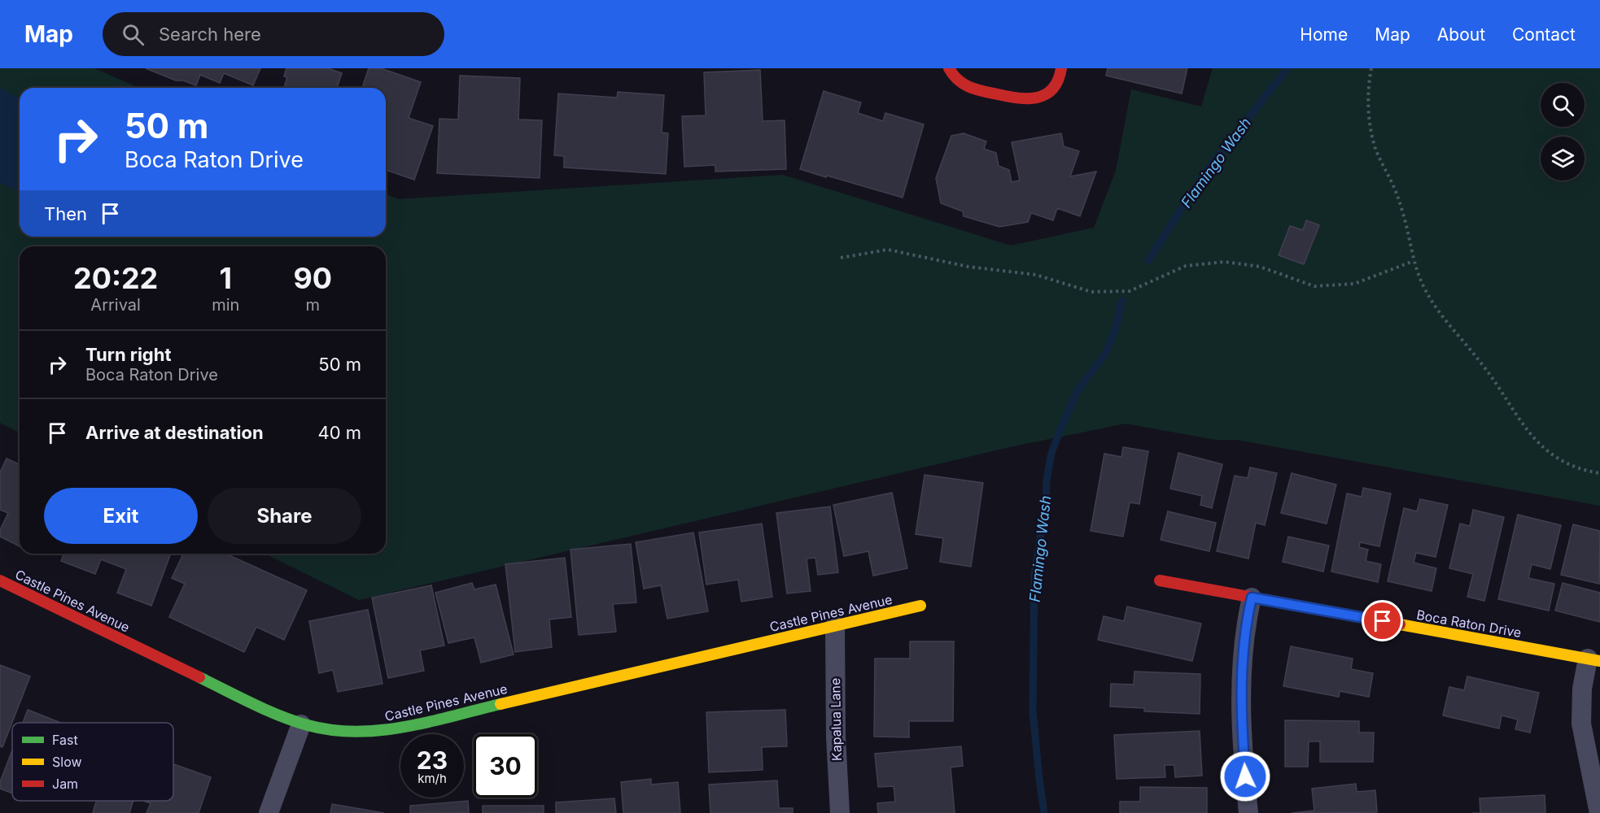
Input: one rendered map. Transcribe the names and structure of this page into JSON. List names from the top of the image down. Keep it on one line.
{"streets":{"street":["Castle Pines Avenue","Boca Raton Drive","Kapalua Lane"]},"crossings":[["Castle Pines Avenue","Kapalua Lane"]],"water":["Flamingo Wash"],"legend":["Fast","Slow","Jam"],"page":{"header":"Map","search":"Search here","nav":["Home","Map","About","Contact"],"turn":["50 m","Boca Raton Drive"],"then":"Then","eta":["20:22","Arrival","1","min","90","m"],"list":[{"name":"Turn right","note":"Boca Raton Drive","value":"50 m"},{"name":"Arrive at destination","value":"40 m"}],"buttons":["Exit","Share"],"speed":"23 km/h","limit":"30"}}
